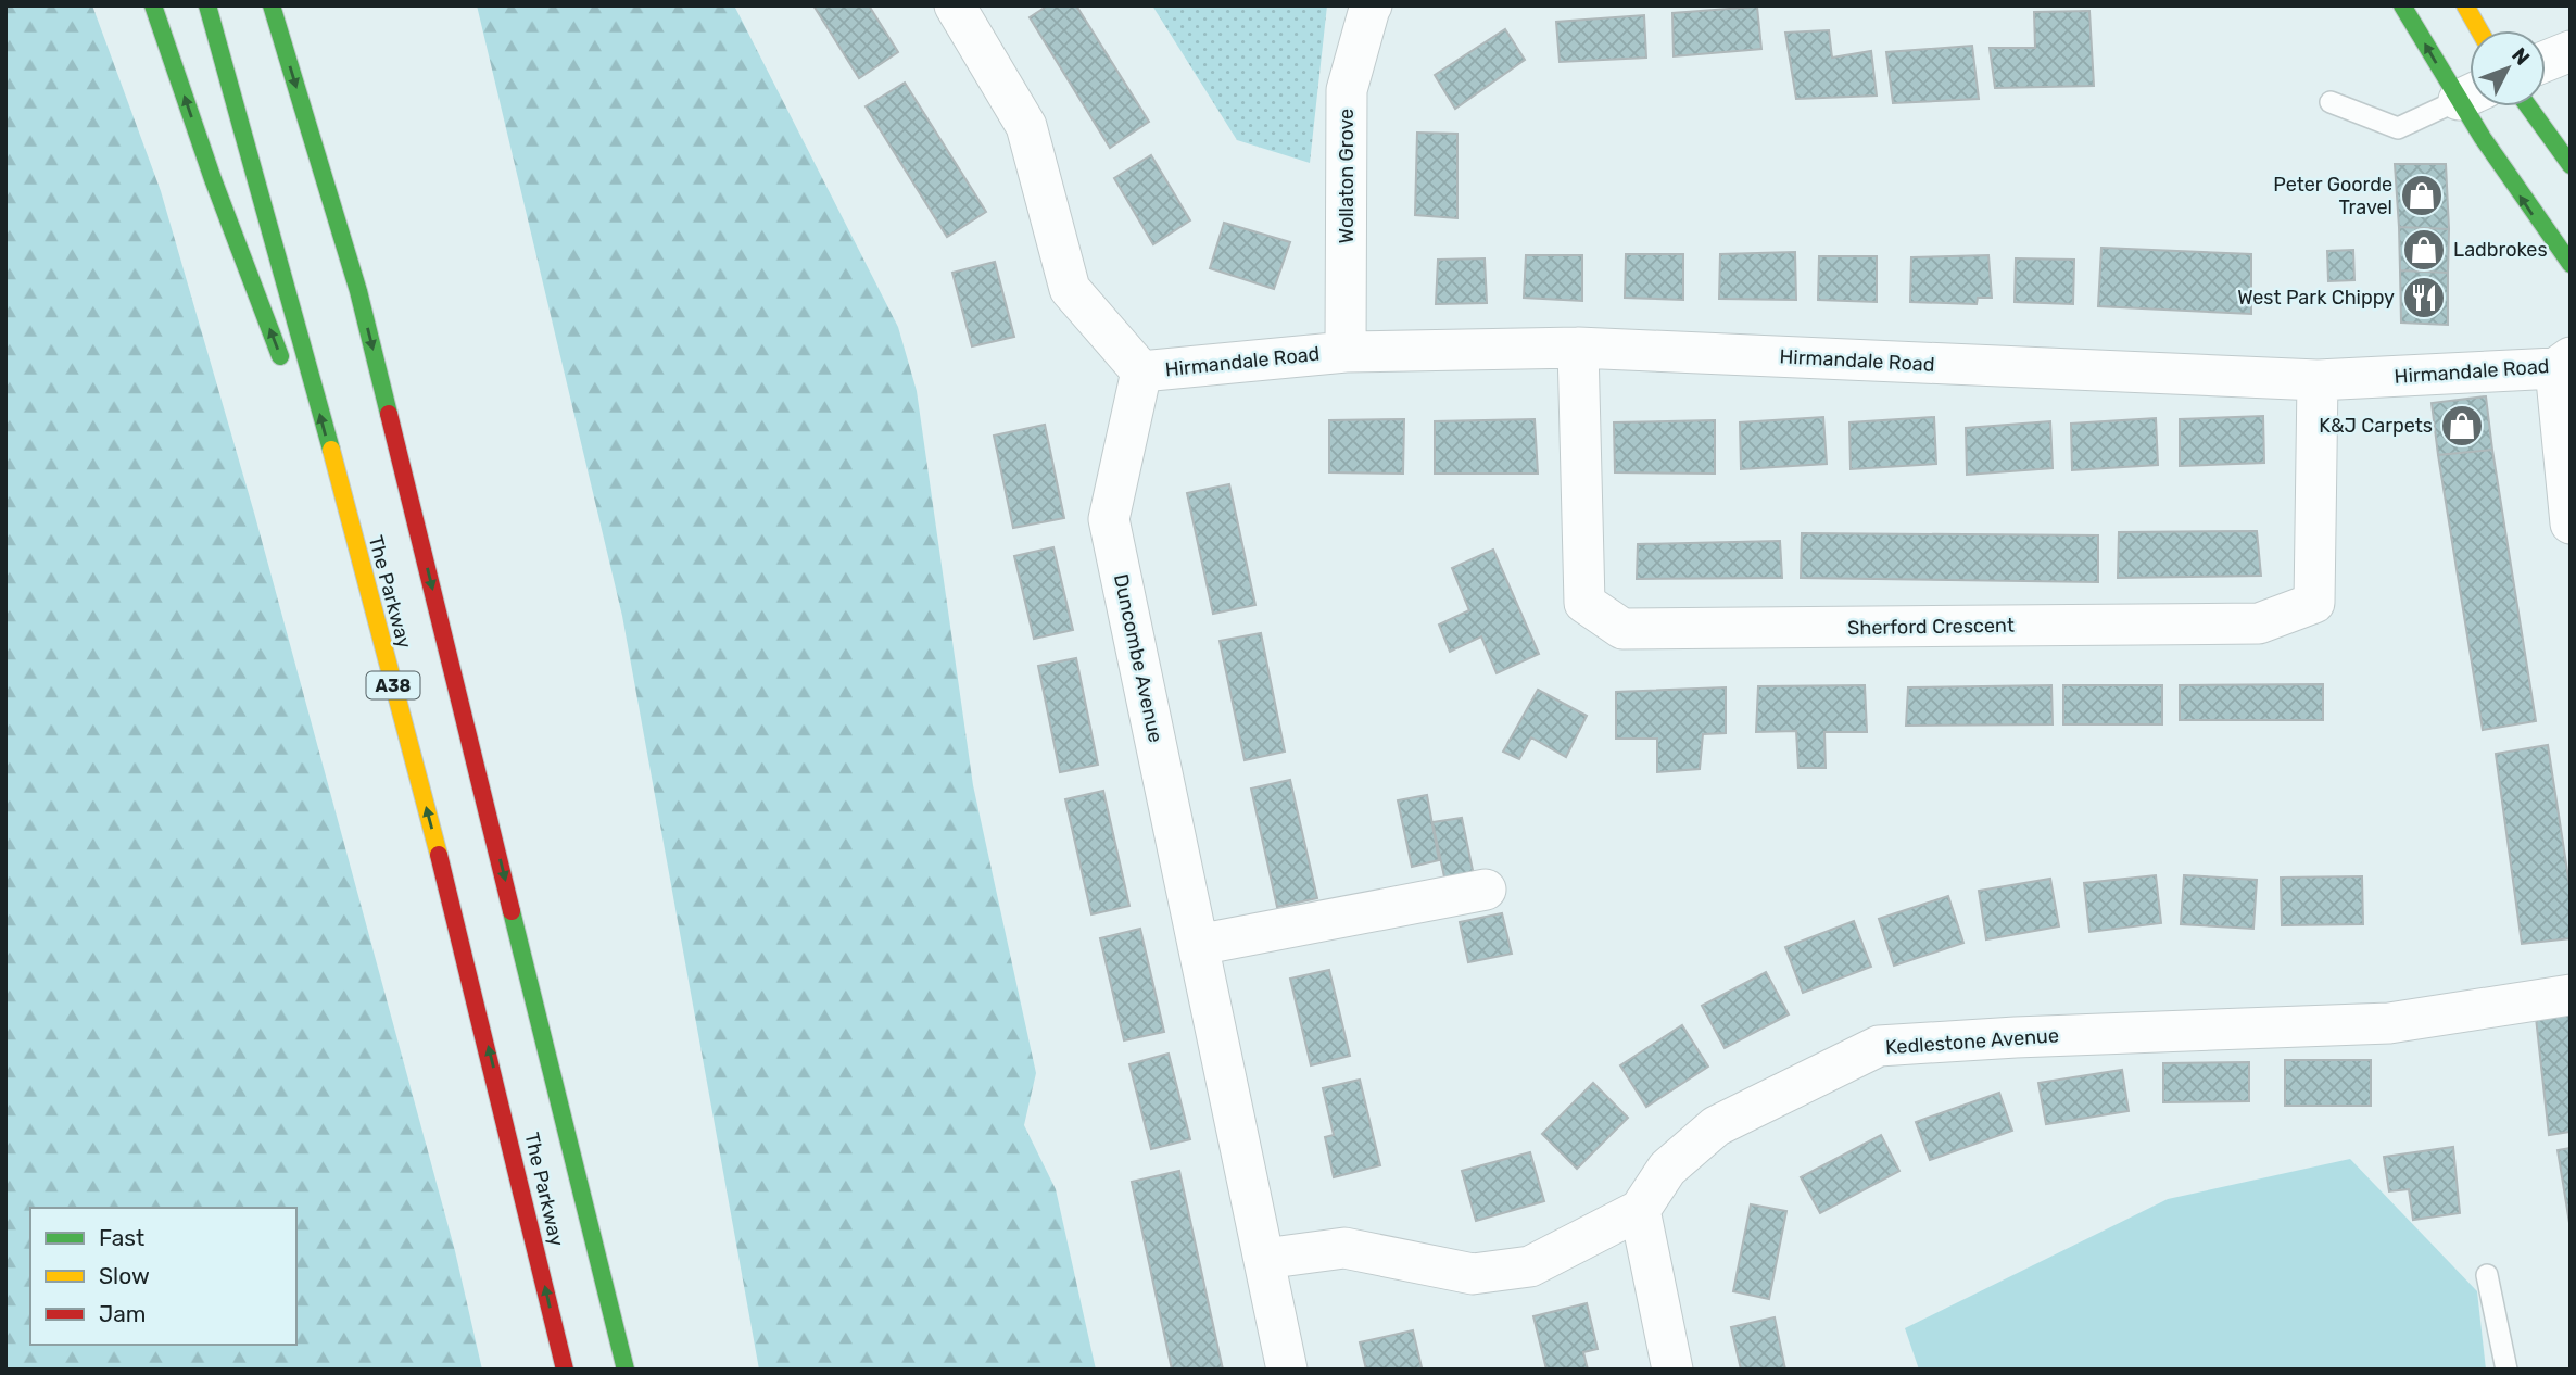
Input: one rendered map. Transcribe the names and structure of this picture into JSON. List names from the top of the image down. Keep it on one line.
{"streets":{"main road":["The Parkway","A38"],"street":["Wollaton Grove","Hirmandale Road","Sherford Crescent","Duncombe Avenue","Kedlestone Avenue"]},"crossings":[["Wollaton Grove","Hirmandale Road"],["Hirmandale Road","Sherford Crescent"],["Hirmandale Road","Duncombe Avenue"],["The Parkway","A38"],["Duncombe Avenue","Kedlestone Avenue"]],"places":{"shop":["Peter Goorde Travel","Ladbrokes","K&J Carpets"],"restaurant":["West Park Chippy"]},"legend":["Fast","Slow","Jam"],"north":"top right"}
